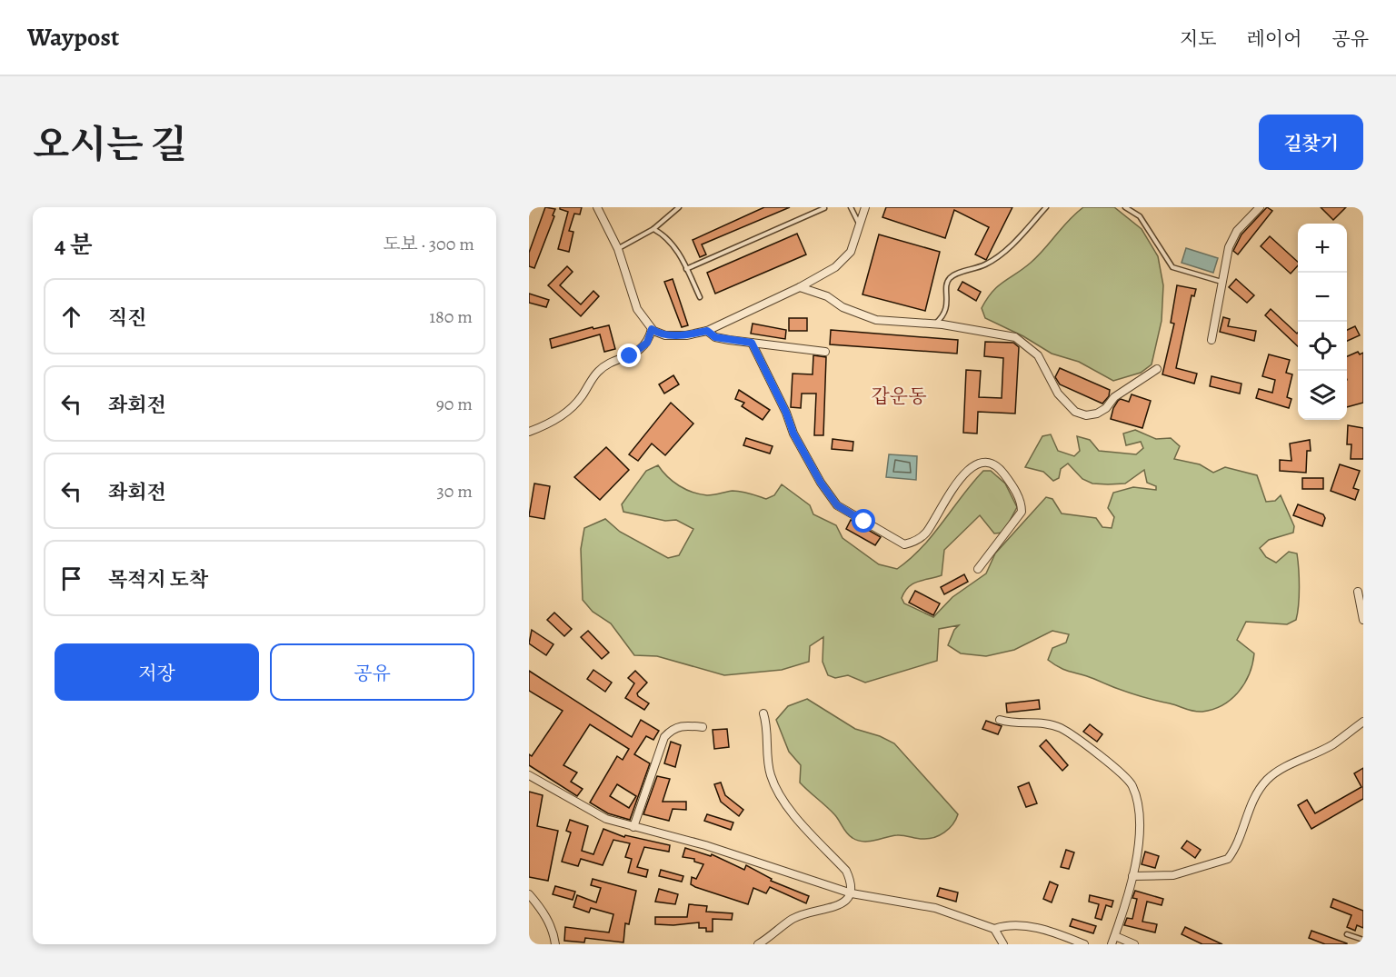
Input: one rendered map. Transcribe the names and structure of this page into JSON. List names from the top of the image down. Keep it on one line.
{"districts":["갑운동"],"page":{"header":"Waypost","nav":["지도","레이어","공유"],"title":"오시는 길","buttons":["길찾기",["저장","공유"]],"heading":["4 분","도보 · 300 m"],"map_buttons":["+","−"],"list":[["직진","180 m"],["좌회전","90 m"],["좌회전","30 m"],"목적지 도착"]}}
